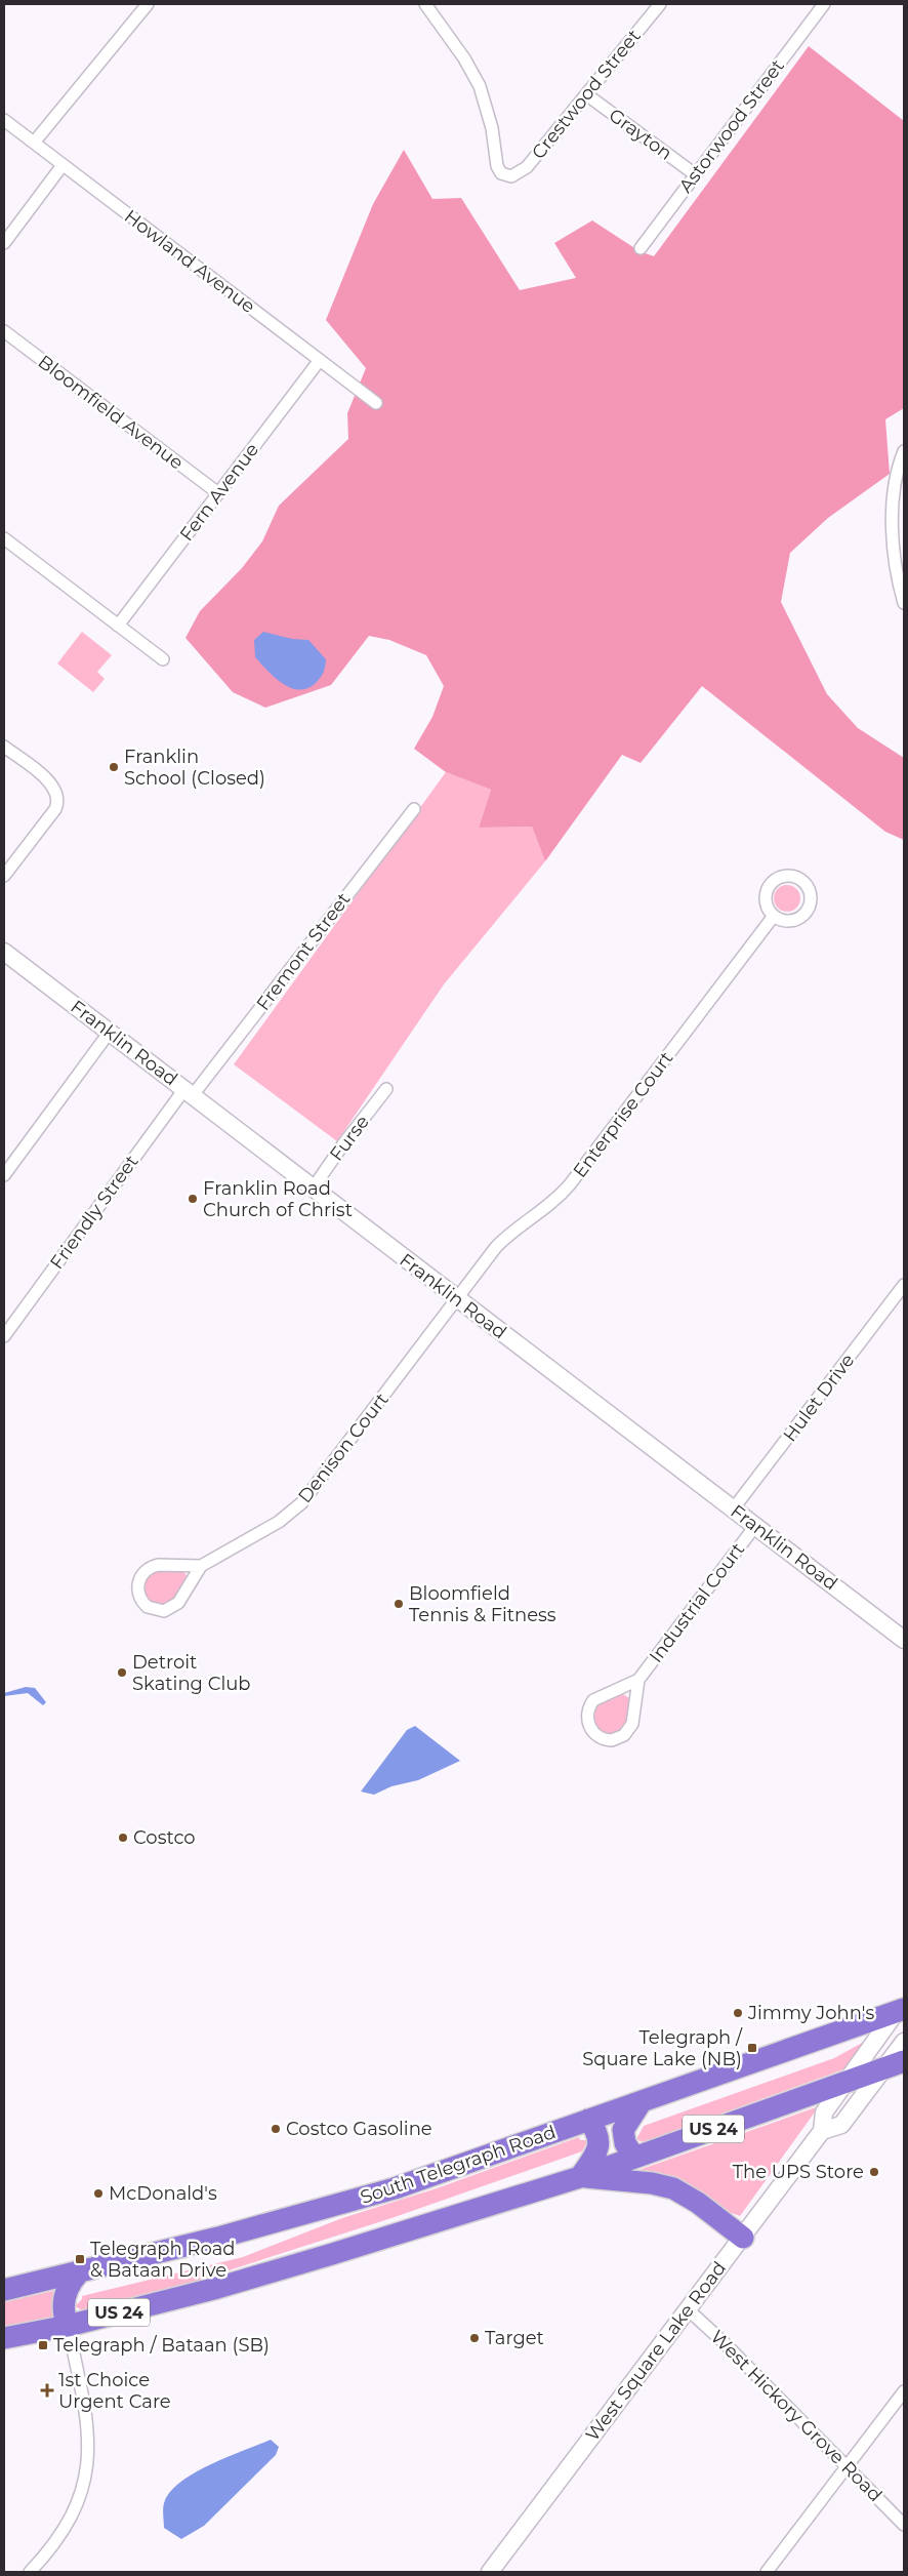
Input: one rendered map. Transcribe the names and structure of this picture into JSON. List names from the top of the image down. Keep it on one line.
{"streets":{"highway":["US 24","South Telegraph Road"],"street":["Crestwood Street","Astorwood Street","Grayton","Howland Avenue","Bloomfield Avenue","Fern Avenue","Fremont Street","Franklin Road","Enterprise Court","Furse","Friendly Street","Hulet Drive","Denison Court","Industrial Court","West Square Lake Road","West Hickory Grove Road"]},"crossings":[["Crestwood Street","Grayton"],["Astorwood Street","Grayton"],["Howland Avenue","Fern Avenue"],["Bloomfield Avenue","Fern Avenue"],["Fremont Street","Franklin Road"],["Fremont Street","Friendly Street"],["Franklin Road","Enterprise Court"],["Franklin Road","Furse"],["Franklin Road","Friendly Street"],["Franklin Road","Hulet Drive"],["Franklin Road","Denison Court"],["Franklin Road","Industrial Court"],["Enterprise Court","Denison Court"],["US 24","West Square Lake Road"],["South Telegraph Road","West Square Lake Road"],["West Square Lake Road","West Hickory Grove Road"]],"places":{"other":["Franklin School (Closed)","Franklin Road Church of Christ","Bloomfield Tennis & Fitness","Detroit Skating Club","Costco","Jimmy John's","Costco Gasoline","The UPS Store","McDonald's","Target"],"transit":["Telegraph / Square Lake (NB)","Telegraph Road & Bataan Drive","Telegraph / Bataan (SB)"],"health":["1st Choice Urgent Care"]}}
